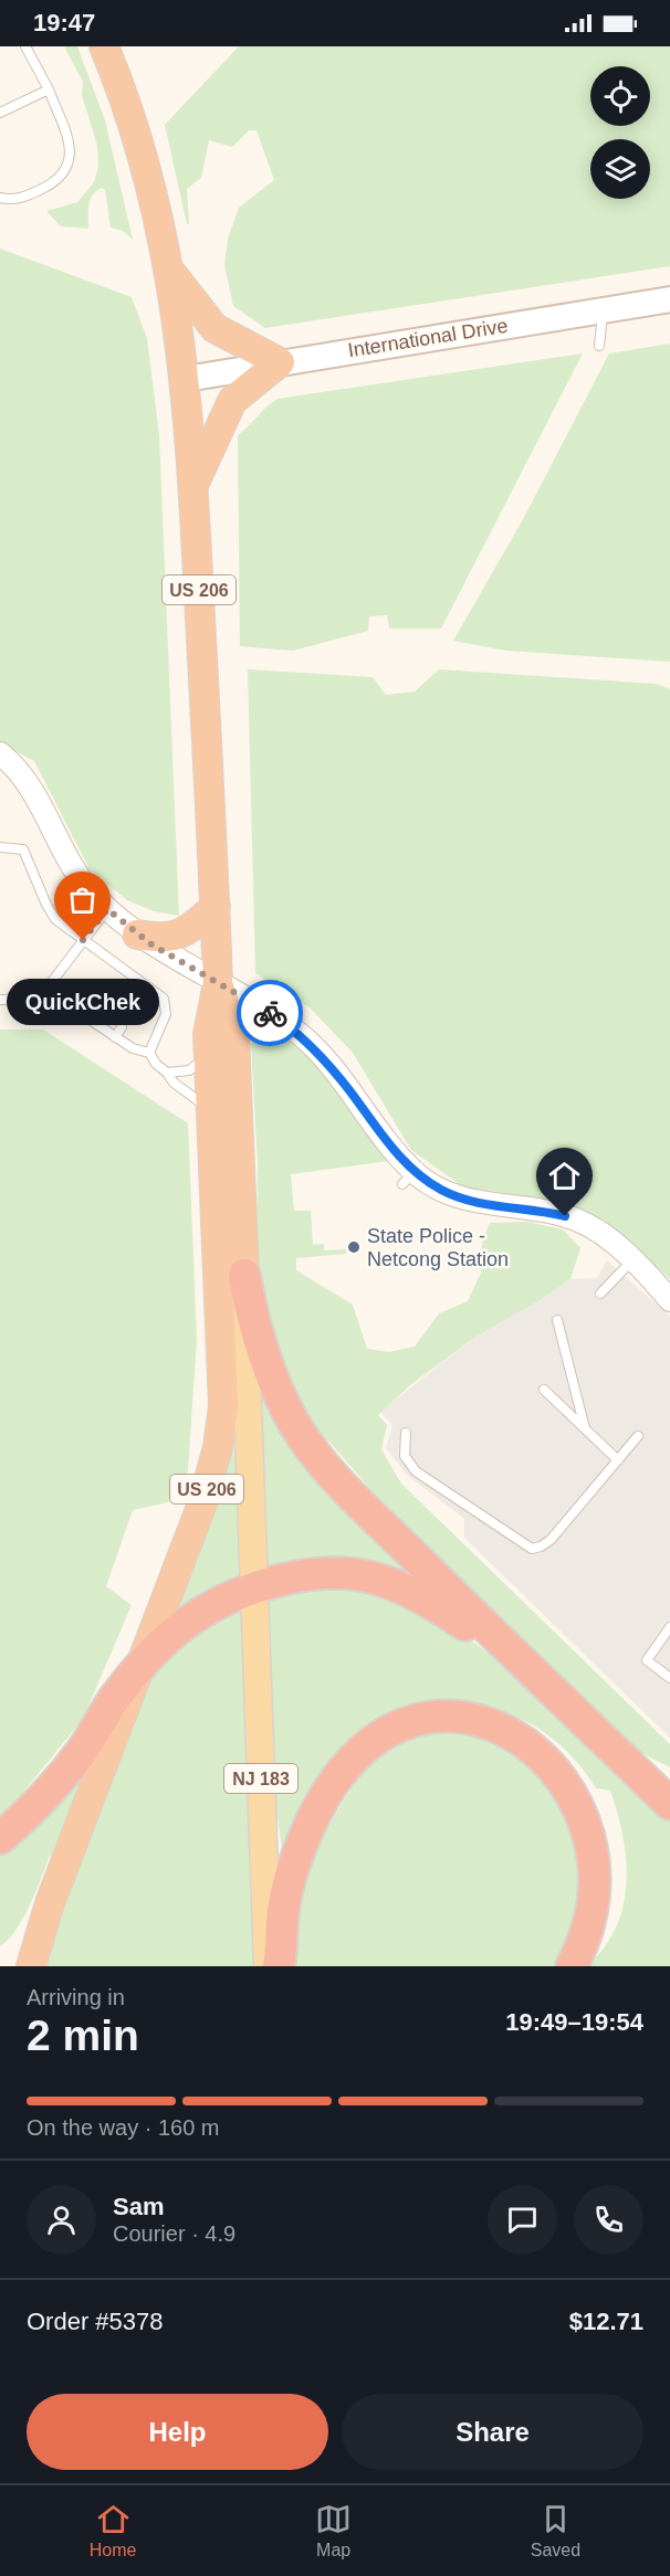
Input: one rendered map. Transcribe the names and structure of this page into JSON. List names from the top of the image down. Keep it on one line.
{"streets":{"highway":["US 206"],"main road":["International Drive","NJ 183"]},"crossings":[["International Drive","US 206"],["US 206","NJ 183"]],"places":["QuickChek","State Police - Netcong Station"],"page":{"status":"19:47","bubble":"QuickChek","heading":["2 min","Arriving in","19:49–19:54"],"panel":["Sam","Courier · 4.9","Order #5378","$12.71"],"bar":"On the way · 160 m","buttons":["Help","Share"],"tabs":["Home","Map","Saved"]}}
